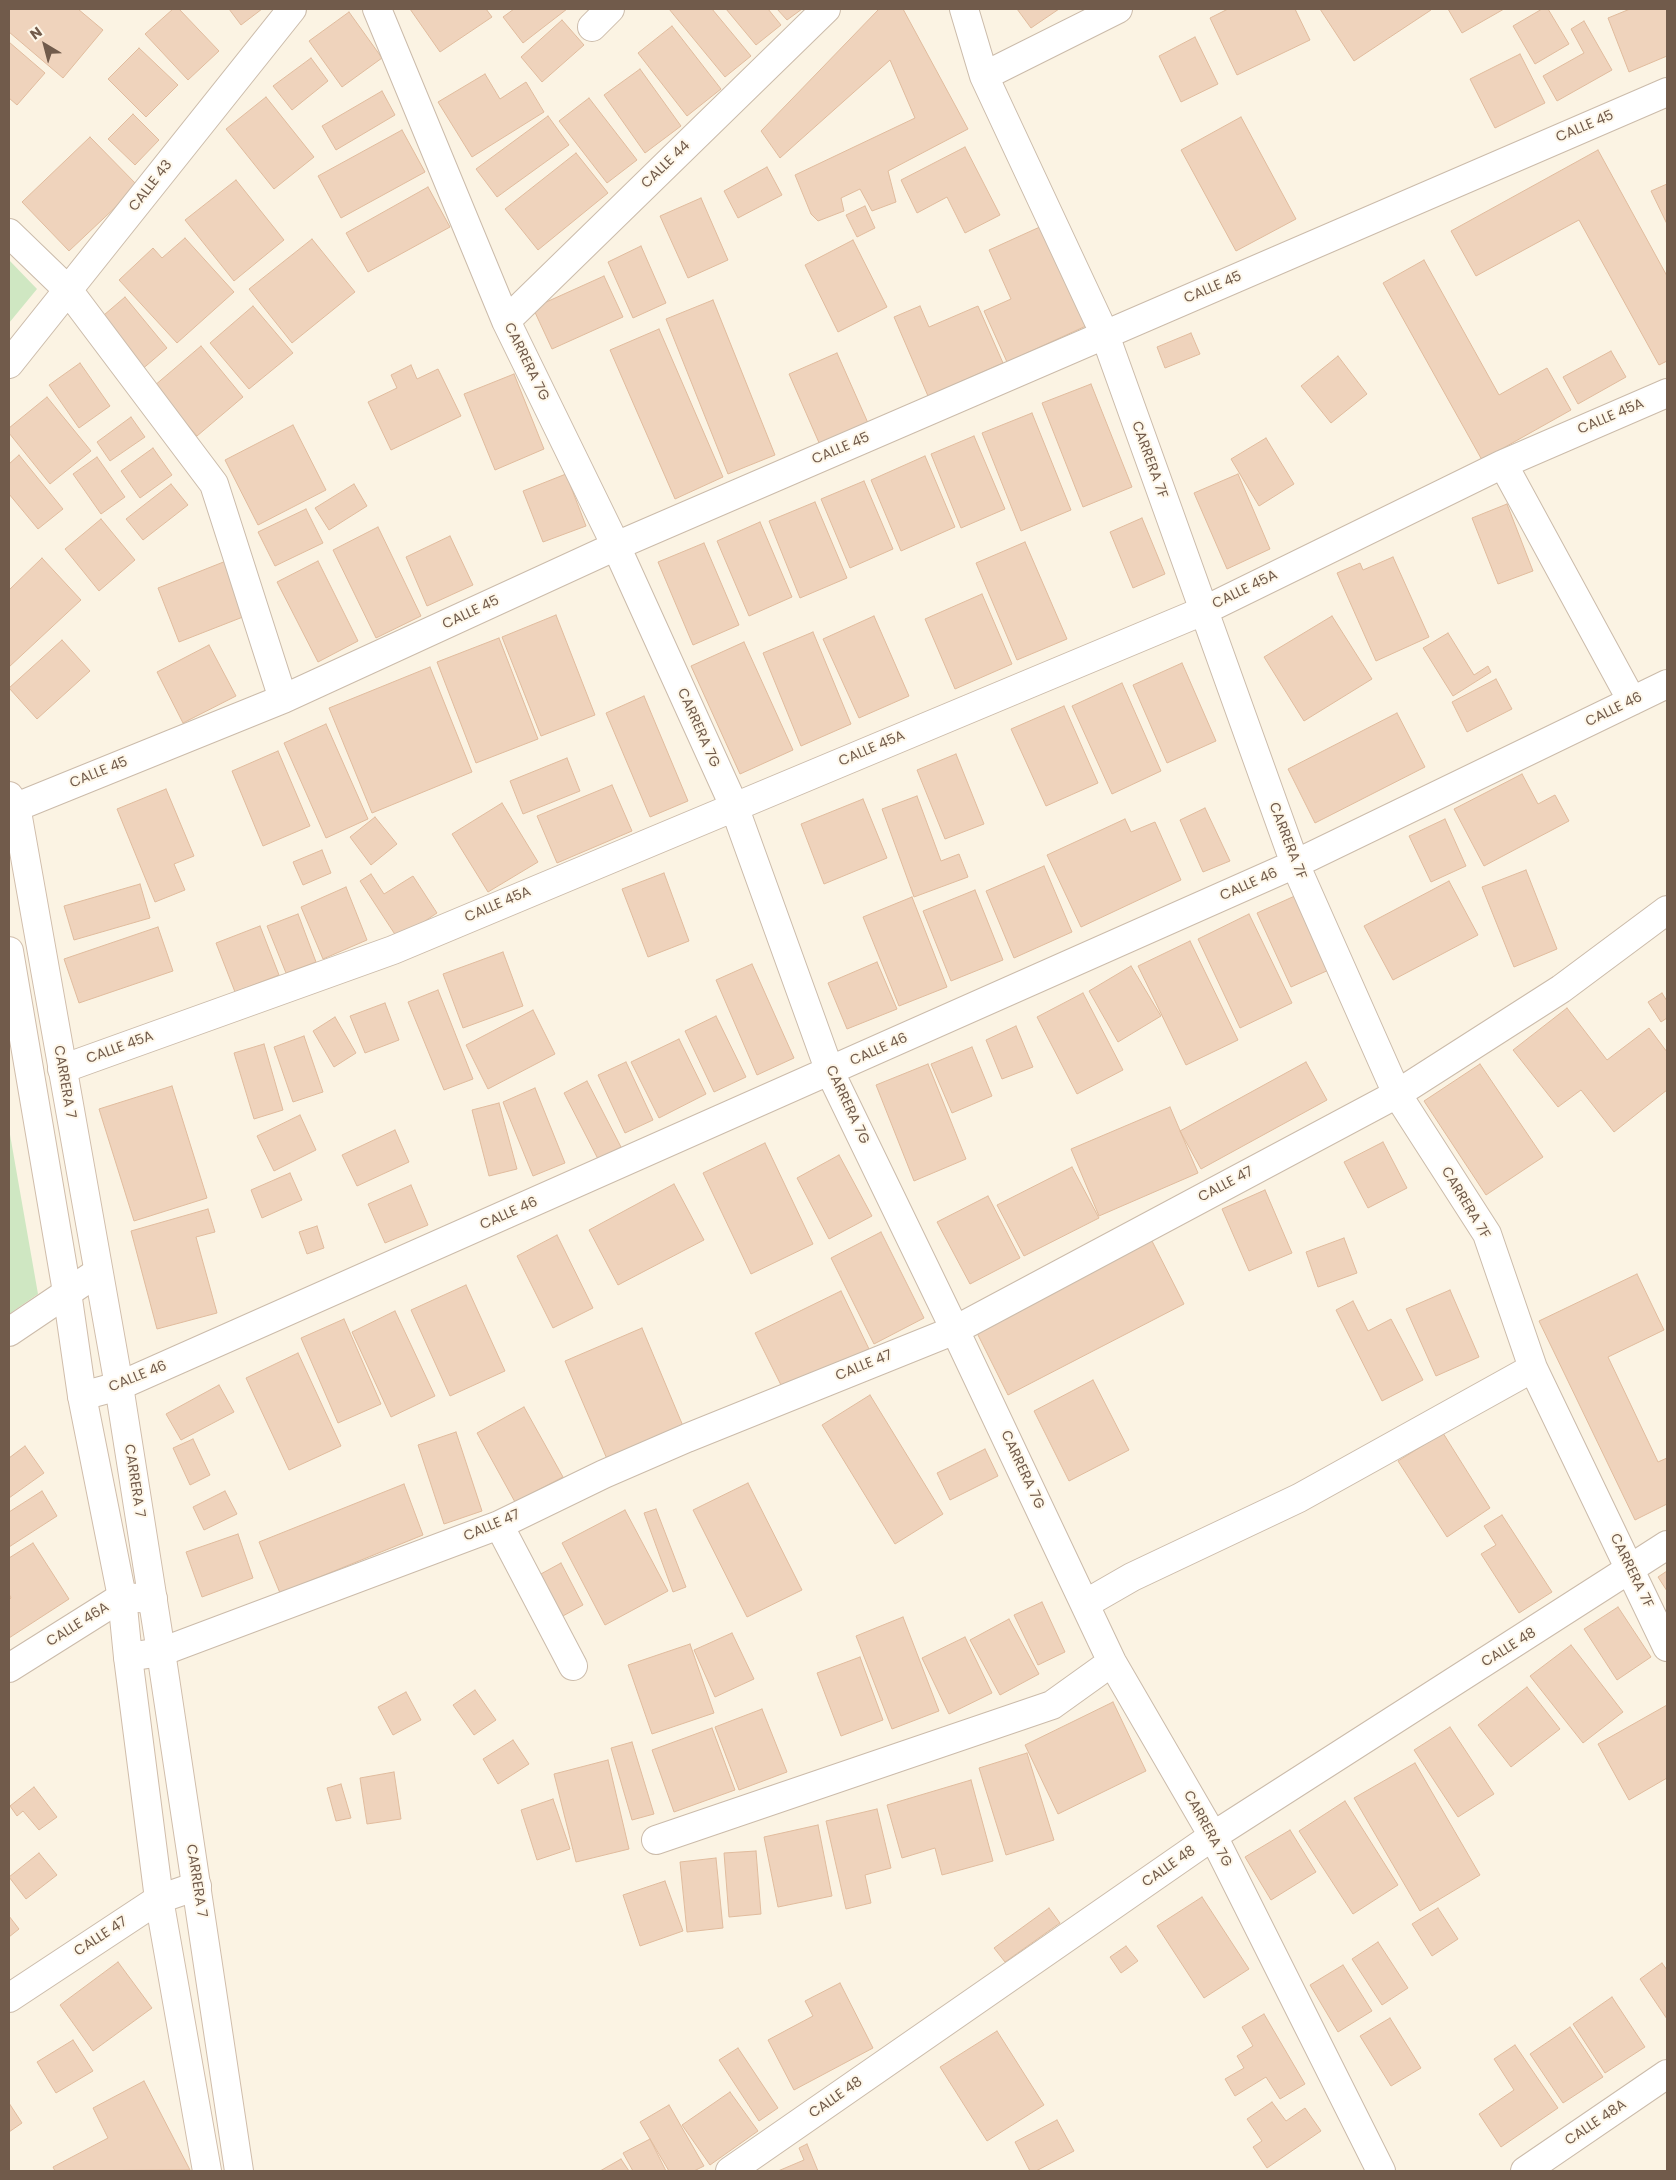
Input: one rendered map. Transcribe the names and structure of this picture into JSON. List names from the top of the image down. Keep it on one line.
{"streets":{"street":["CALLE 45","CALLE 44","CALLE 43","CARRERA 7G","CALLE 45A","CARRERA 7F","CALLE 46","CARRERA 7","CALLE 47","CALLE 46A","CALLE 48","CALLE 48A"]},"crossings":[["CALLE 45","CARRERA 7G"],["CALLE 45","CARRERA 7F"],["CALLE 45","CARRERA 7"],["CALLE 44","CARRERA 7G"],["CARRERA 7G","CALLE 45A"],["CARRERA 7G","CALLE 46"],["CARRERA 7G","CALLE 47"],["CARRERA 7G","CALLE 48"],["CALLE 45A","CARRERA 7F"],["CALLE 45A","CARRERA 7"],["CARRERA 7F","CALLE 46"],["CARRERA 7F","CALLE 47"],["CARRERA 7F","CALLE 48"],["CALLE 46","CARRERA 7"],["CARRERA 7","CALLE 47"],["CARRERA 7","CALLE 46A"]],"north":"top left"}
